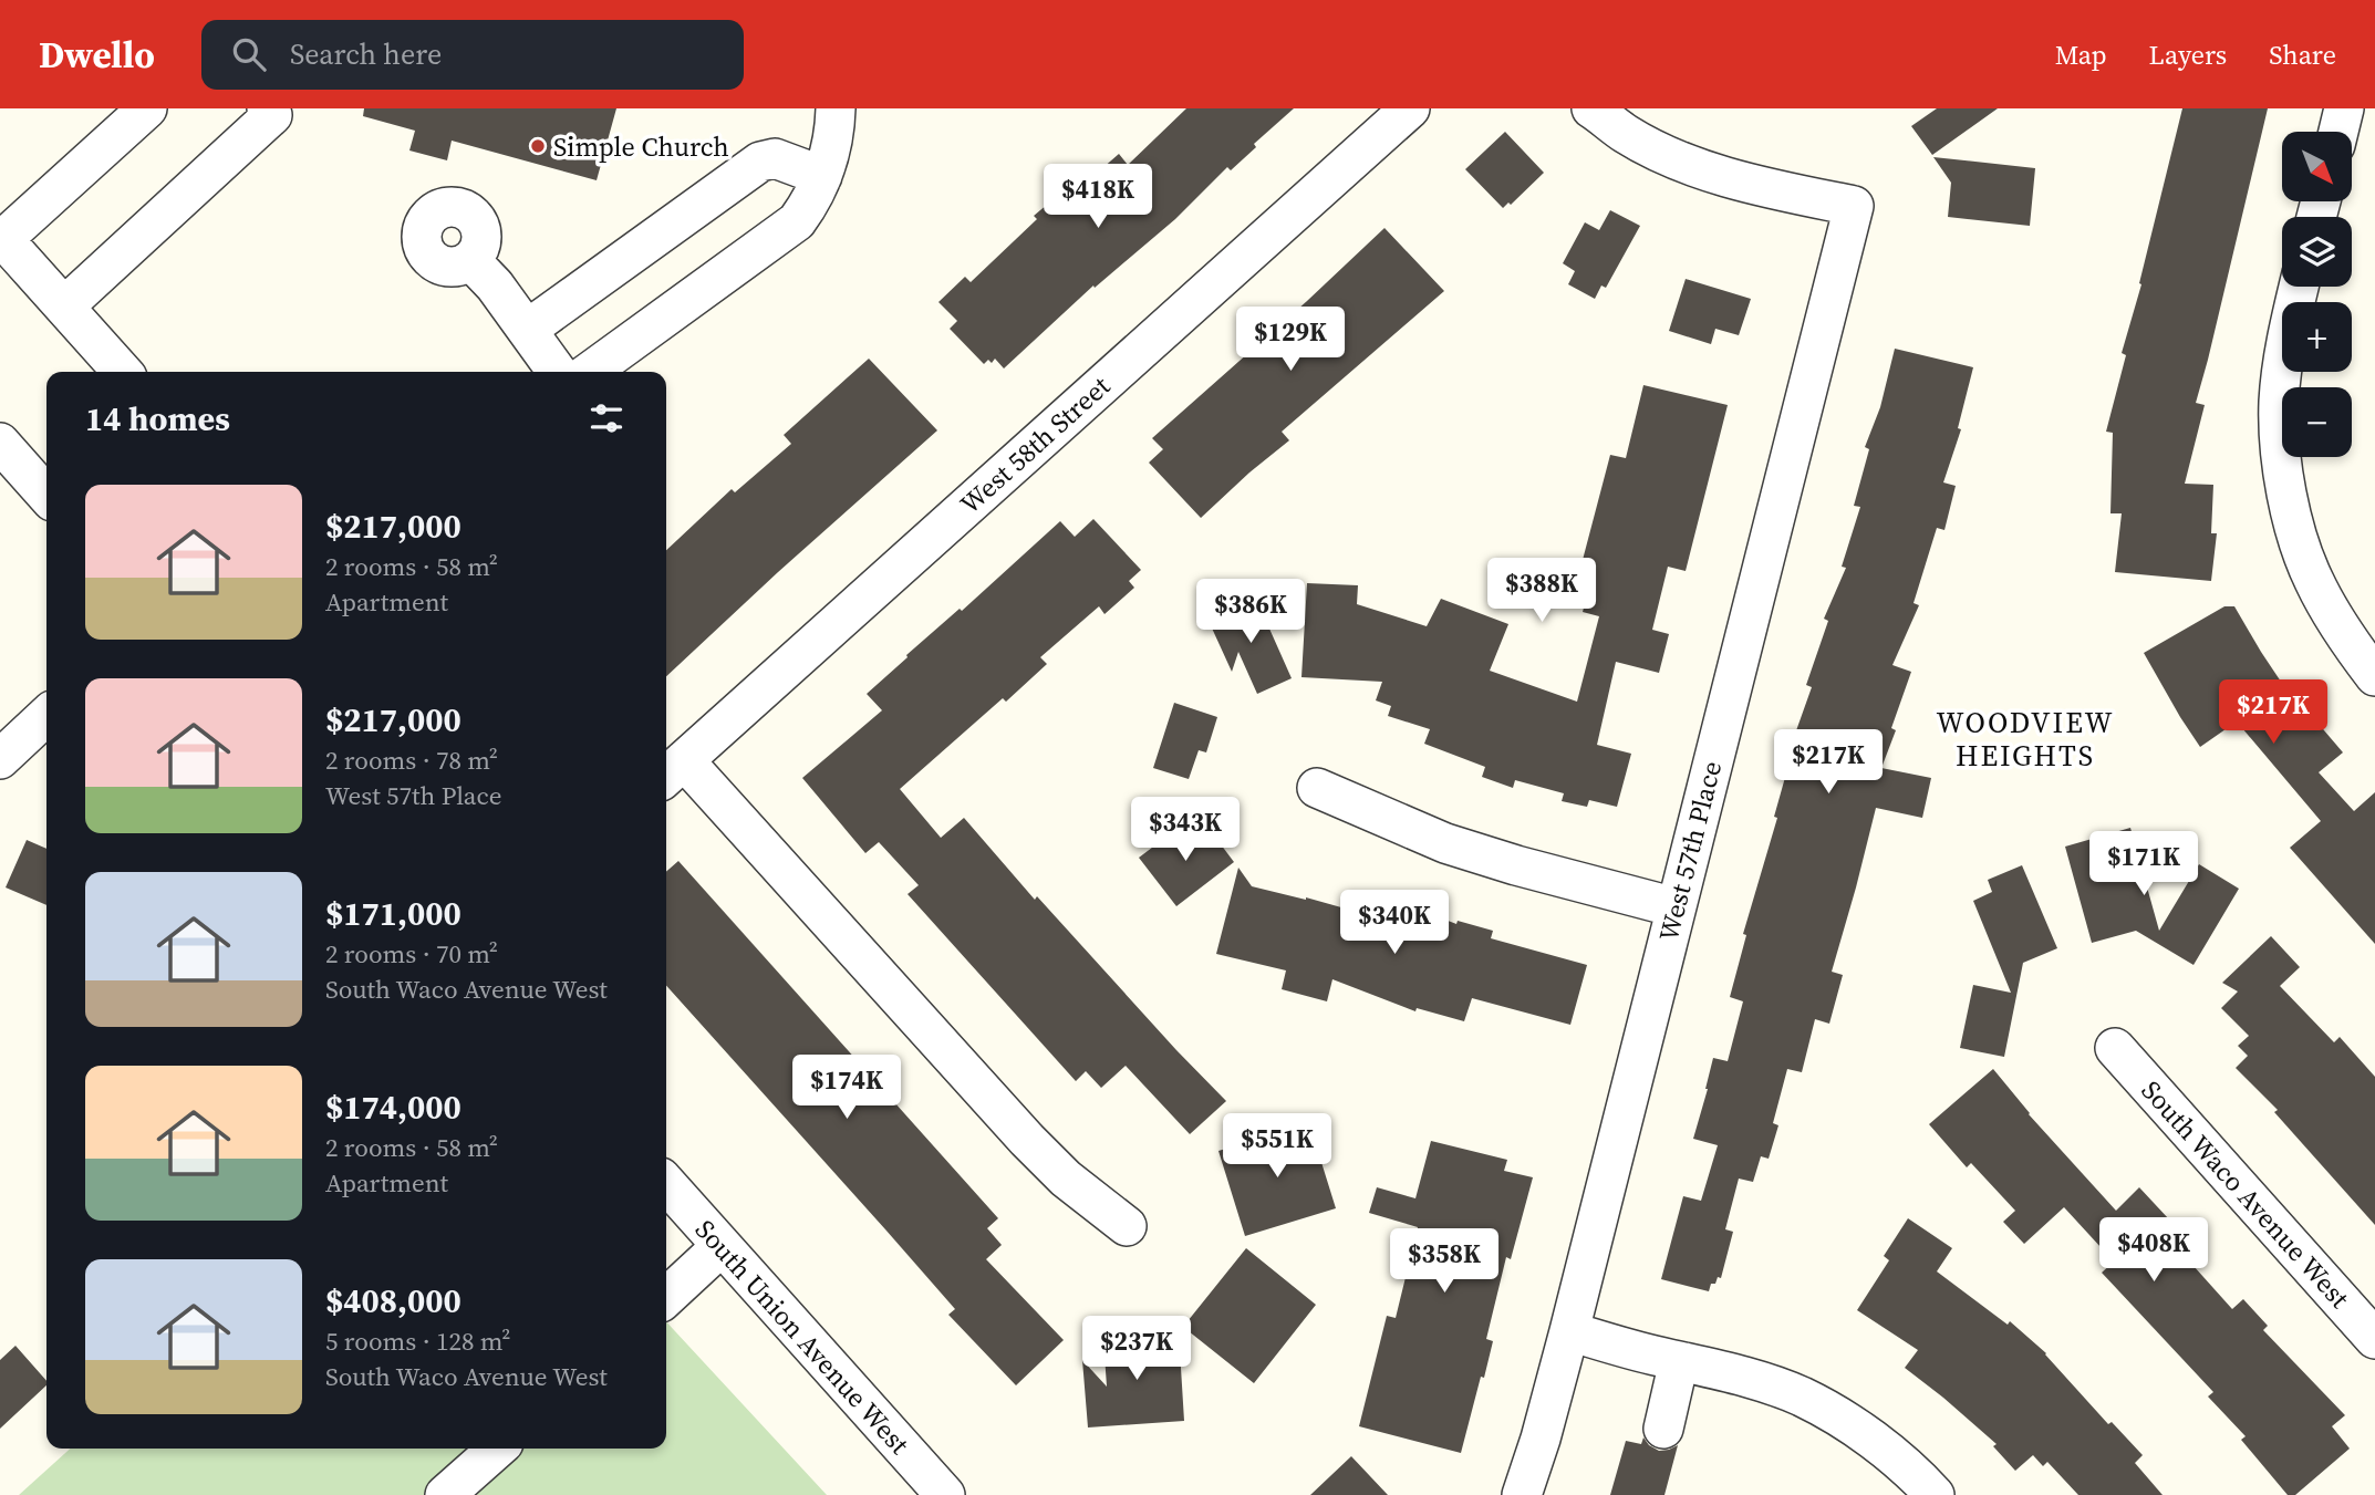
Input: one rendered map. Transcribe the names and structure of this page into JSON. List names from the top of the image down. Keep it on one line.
{"streets":{"street":["West 58th Street","West 57th Place","South Waco Avenue West","South Union Avenue West"]},"districts":["WOODVIEW HEIGHTS"],"places":["Simple Church"],"north":"bottom right","page":{"header":"Dwello","search":"Search here","nav":["Map","Layers","Share"],"map_buttons":["+","−"],"price":["$418K","$129K","$388K","$386K","$217K","$217K","$343K","$171K","$340K","$174K","$551K","$408K","$358K","$237K"],"heading":"14 homes","list":[{"name":"$217,000","note":"2 rooms · 58 m² · Apartment"},{"name":"$217,000","note":"2 rooms · 78 m² · West 57th Place"},{"name":"$171,000","note":"2 rooms · 70 m² · South Waco Avenue West"},{"name":"$174,000","note":"2 rooms · 58 m² · Apartment"},{"name":"$408,000","note":"5 rooms · 128 m² · South Waco Avenue West"}]}}
